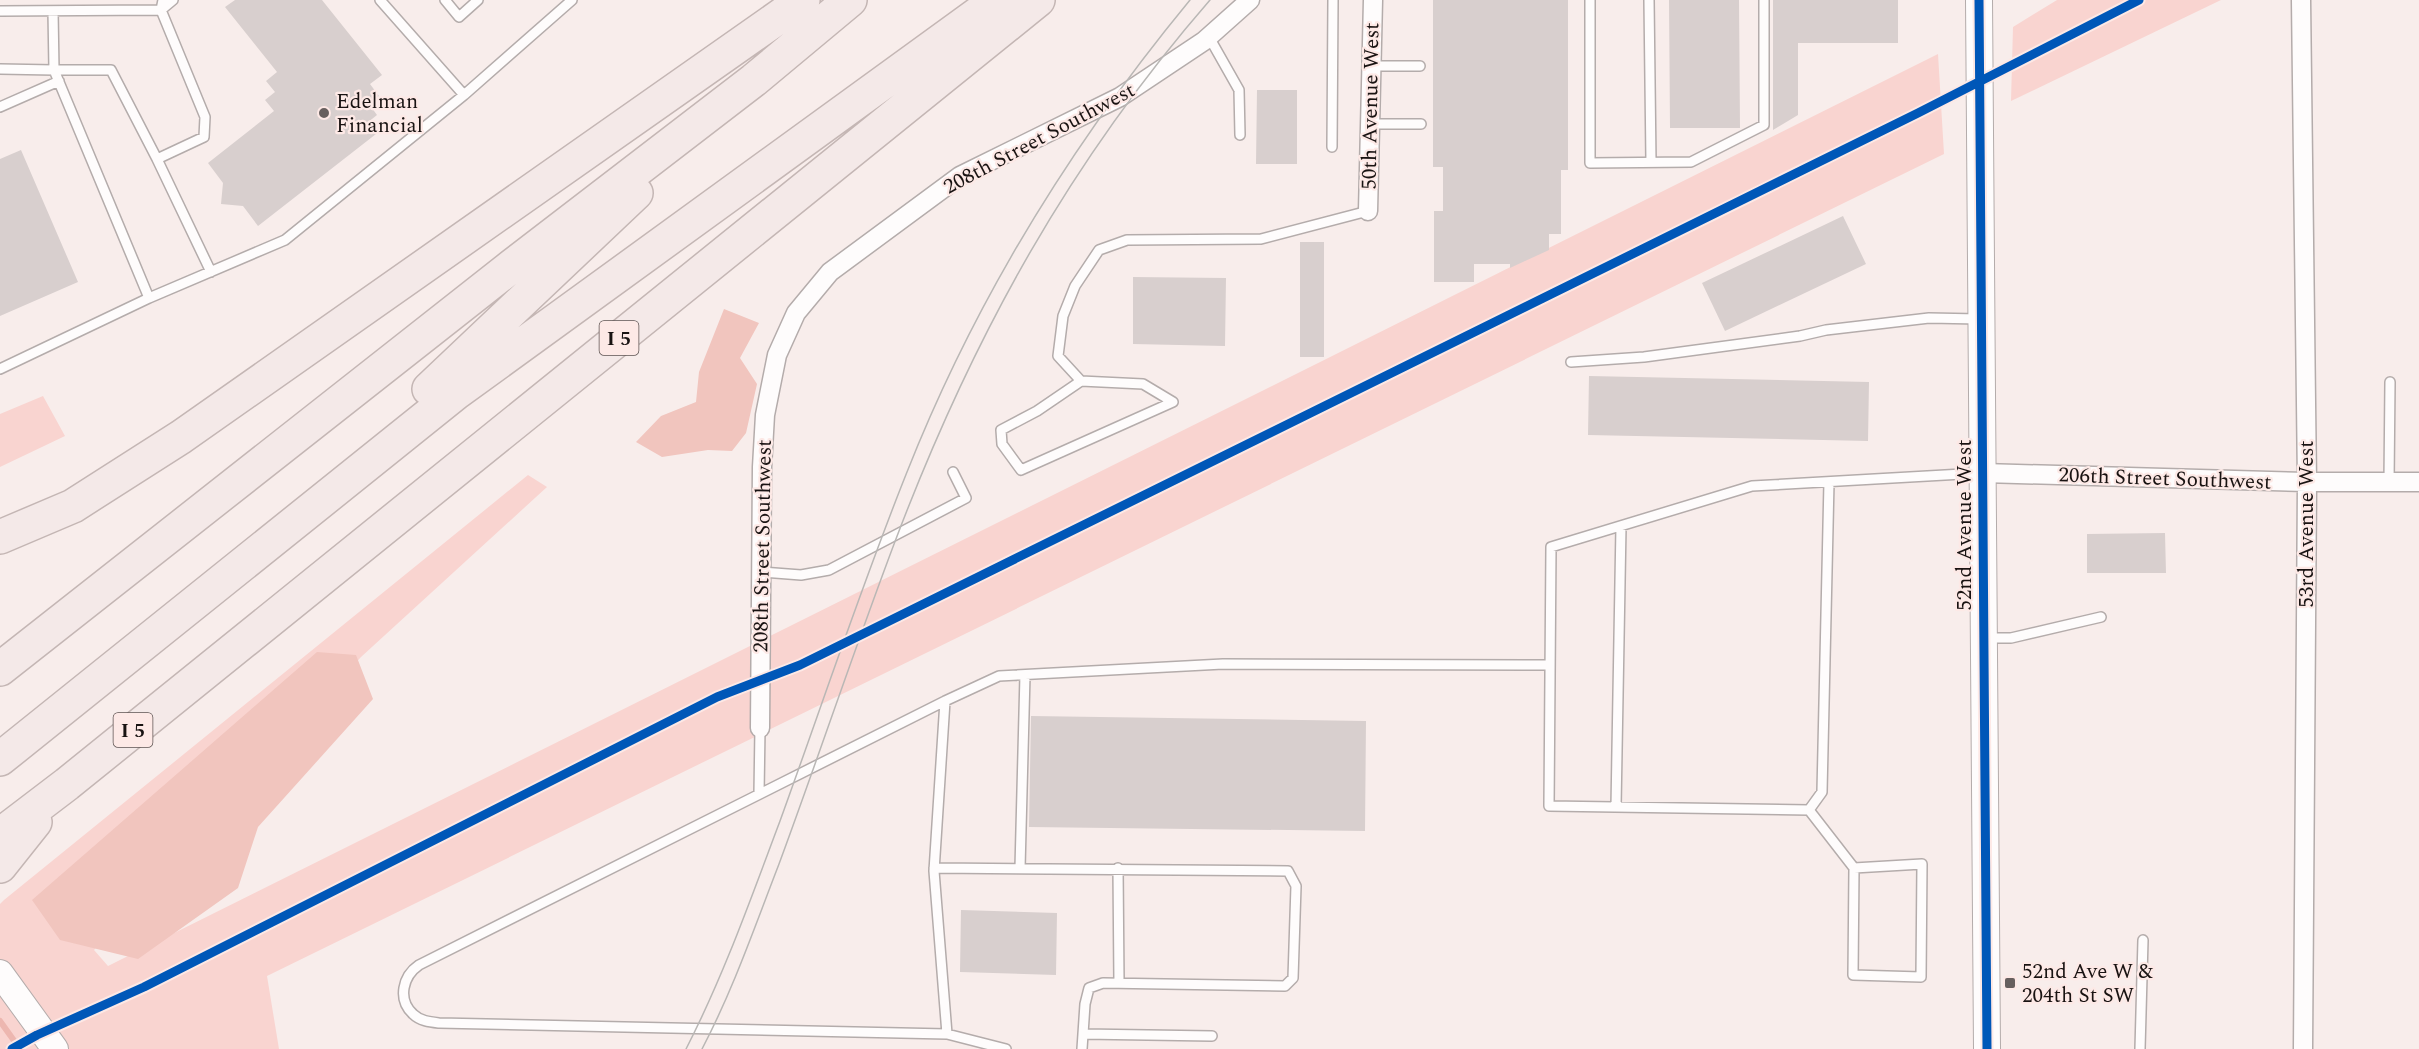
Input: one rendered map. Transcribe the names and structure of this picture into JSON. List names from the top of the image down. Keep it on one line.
{"streets":{"highway":["I 5"],"street":["50th Avenue West","208th Street Southwest","206th Street Southwest","53rd Avenue West","52nd Avenue West"]},"crossings":[["206th Street Southwest","53rd Avenue West"],["206th Street Southwest","52nd Avenue West"]],"places":{"other":["Edelman Financial"],"transit":["52nd Ave W & 204th St SW"]}}
